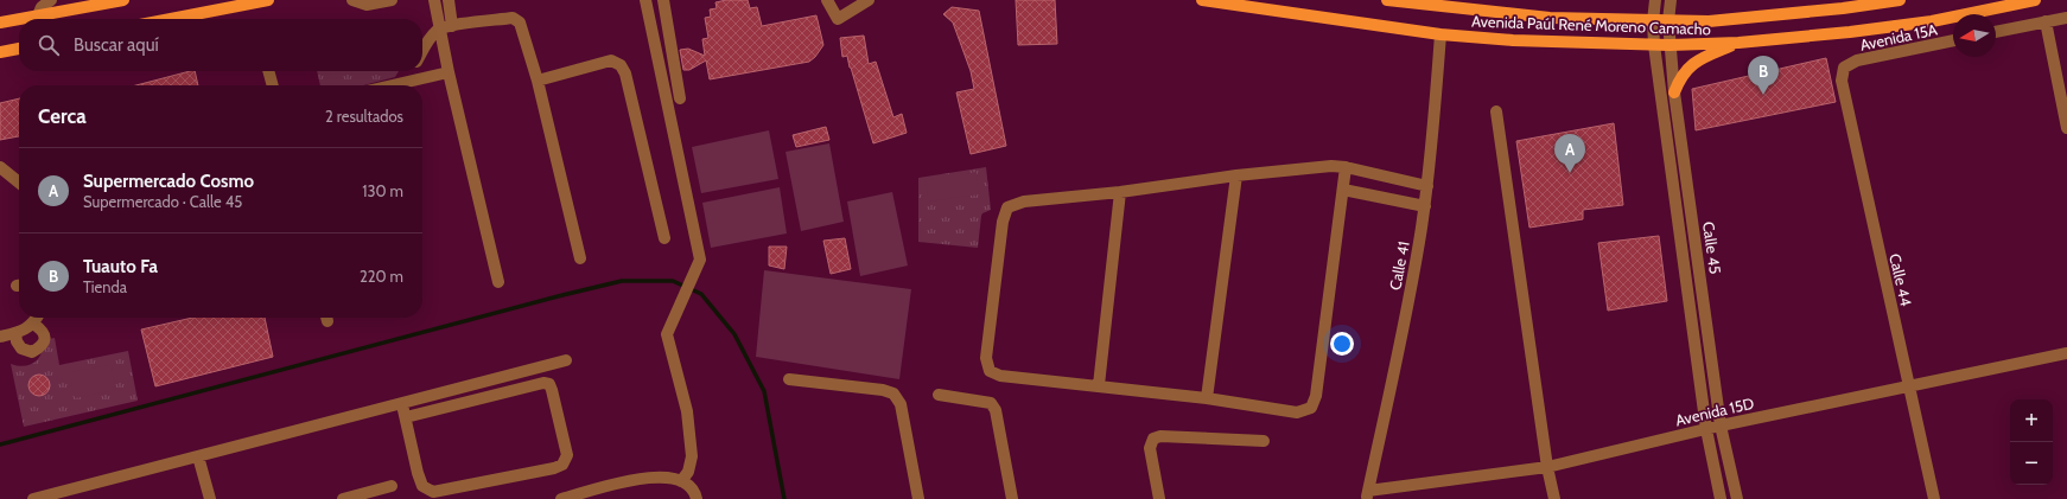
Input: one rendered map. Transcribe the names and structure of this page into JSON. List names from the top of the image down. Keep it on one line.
{"streets":{"main road":["Avenida Paúl René Moreno Camacho"],"street":["Avenida 15A","Calle 45","Calle 41","Calle 44","Avenida 15D"]},"crossings":[["Avenida Paúl René Moreno Camacho","Calle 45"],["Avenida Paúl René Moreno Camacho","Calle 41"],["Avenida 15A","Calle 44"],["Calle 45","Avenida 15D"],["Calle 41","Avenida 15D"],["Calle 44","Avenida 15D"]],"north":"left","page":{"search":"Buscar aquí","pins":["B","A"],"heading":["Cerca","2 resultados"],"list":[{"mark":"A","name":"Supermercado Cosmo","note":"Supermercado · Calle 45","value":"130 m"},{"mark":"B","name":"Tuauto Fa","note":"Tienda","value":"220 m"}],"map_buttons":["+","−"]}}
